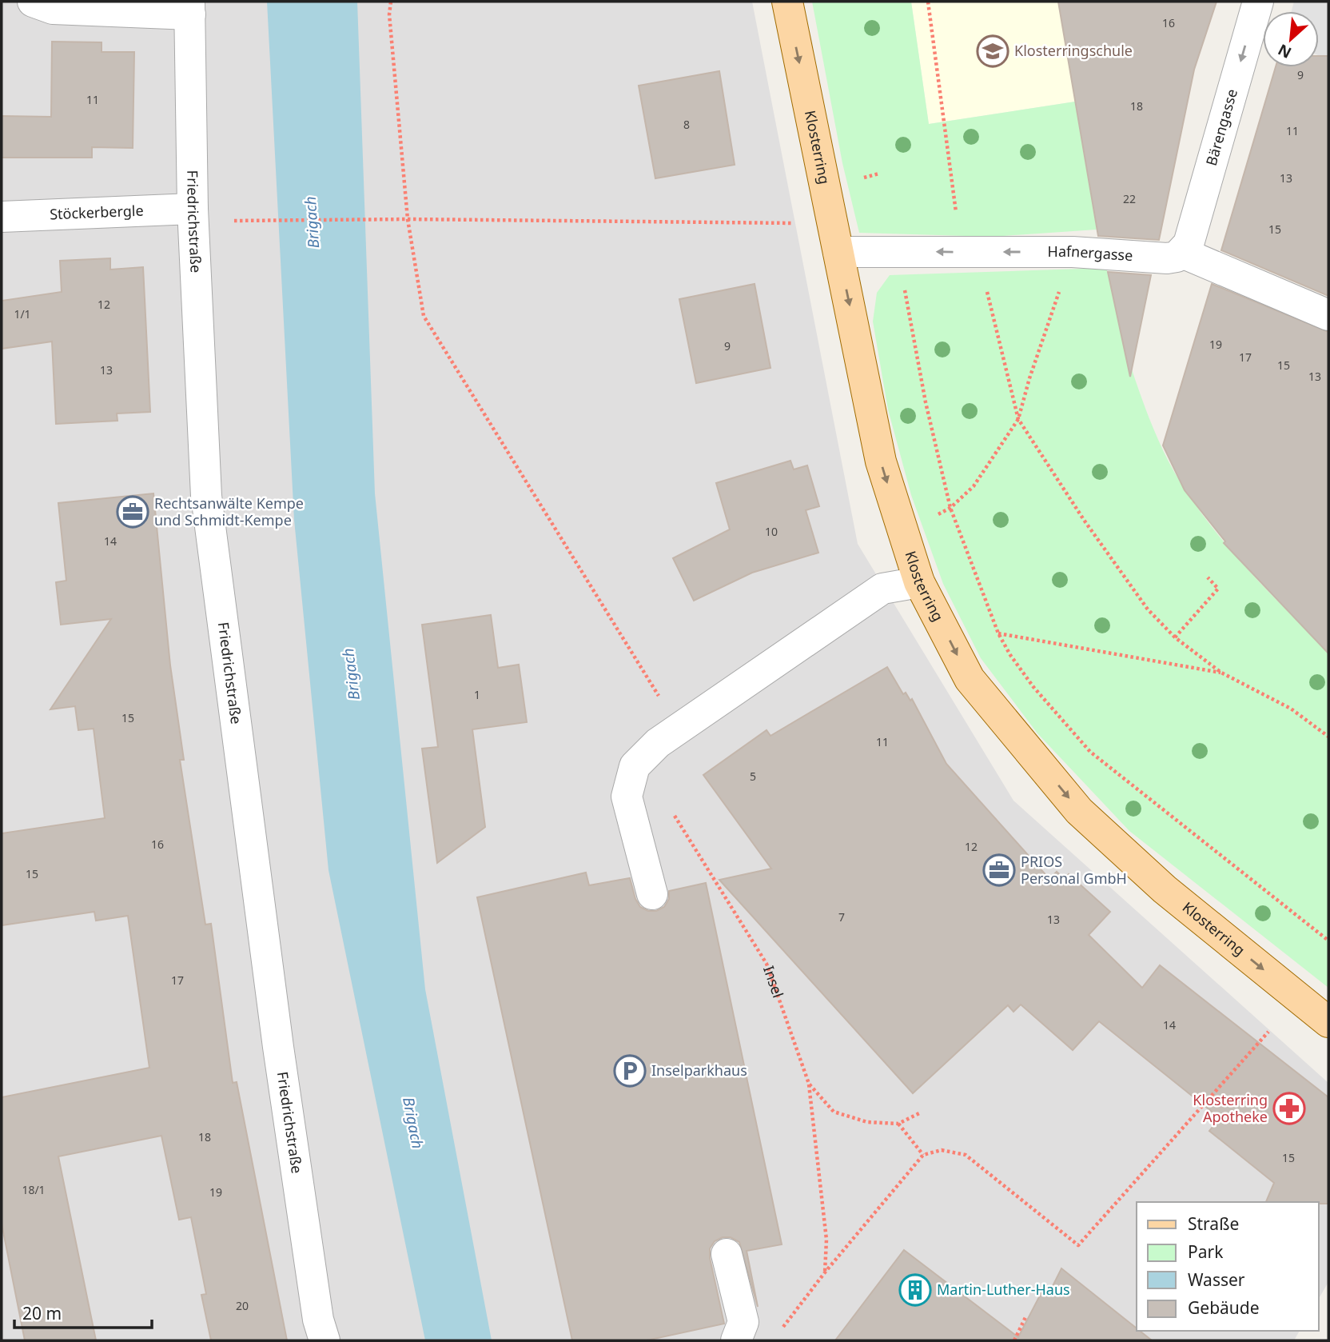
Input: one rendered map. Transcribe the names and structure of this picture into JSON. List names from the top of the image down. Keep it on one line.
{"streets":{"main road":["Klosterring"],"street":["Bärengasse","Stöckerbergle","Friedrichstraße","Hafnergasse"],"path":["Insel"]},"crossings":[["Bärengasse","Hafnergasse"],["Klosterring","Hafnergasse"],["Stöckerbergle","Friedrichstraße"]],"one_way":["Bärengasse","Klosterring","Hafnergasse"],"water":["Brigach"],"places":{"school or university":["Klosterringschule"],"office":["Rechtsanwälte Kempe und Schmidt-Kempe","PRIOS Personal GmbH"],"parking":["Inselparkhaus"],"pharmacy":["Klosterring Apotheke"],"building":["Martin-Luther-Haus"]},"house_numbers":["16","9","11","18","8","11","13","22","15","12","1/1","19","9","17","15","13","13","10","14","1","15","11","5","16","12","15","7","13","17","14","18","15","18/1","19","20"],"legend":["Straße","Park","Wasser","Gebäude"],"scale_bar":"20 m","north":"bottom left"}
